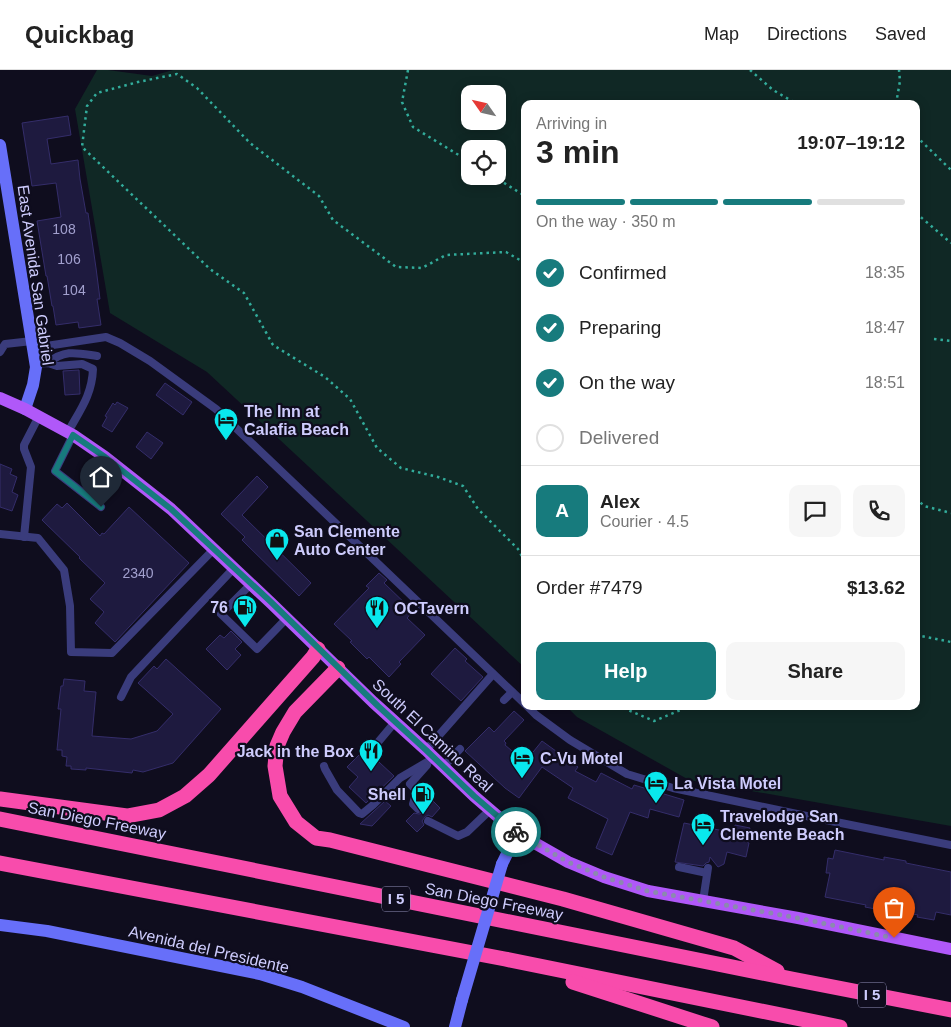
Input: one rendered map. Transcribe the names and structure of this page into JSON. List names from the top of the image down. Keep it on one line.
{"streets":{"highway":["San Diego Freeway","I 5"],"main road":["East Avenida San Gabriel","South El Camino Real","Avenida del Presidente"]},"crossings":[["East Avenida San Gabriel","South El Camino Real"]],"places":{"hotel":["The Inn at Calafia Beach","C-Vu Motel","La Vista Motel","Travelodge San Clemente Beach"],"shop":["San Clemente Auto Center"],"fuel station":["76","Shell"],"restaurant":["OCTavern","Jack in the Box"]},"house_numbers":["108","106","104","2340"],"north":"top left","page":{"header":"Quickbag","nav":["Map","Directions","Saved"],"heading":["3 min","Arriving in","19:07–19:12"],"panel":["Alex","Courier · 4.5","Order #7479","$13.62"],"bar":"On the way · 350 m","list":[["Confirmed","18:35"],["Preparing","18:47"],["On the way","18:51"],"Delivered"],"round":"A","buttons":["Help","Share"]}}
